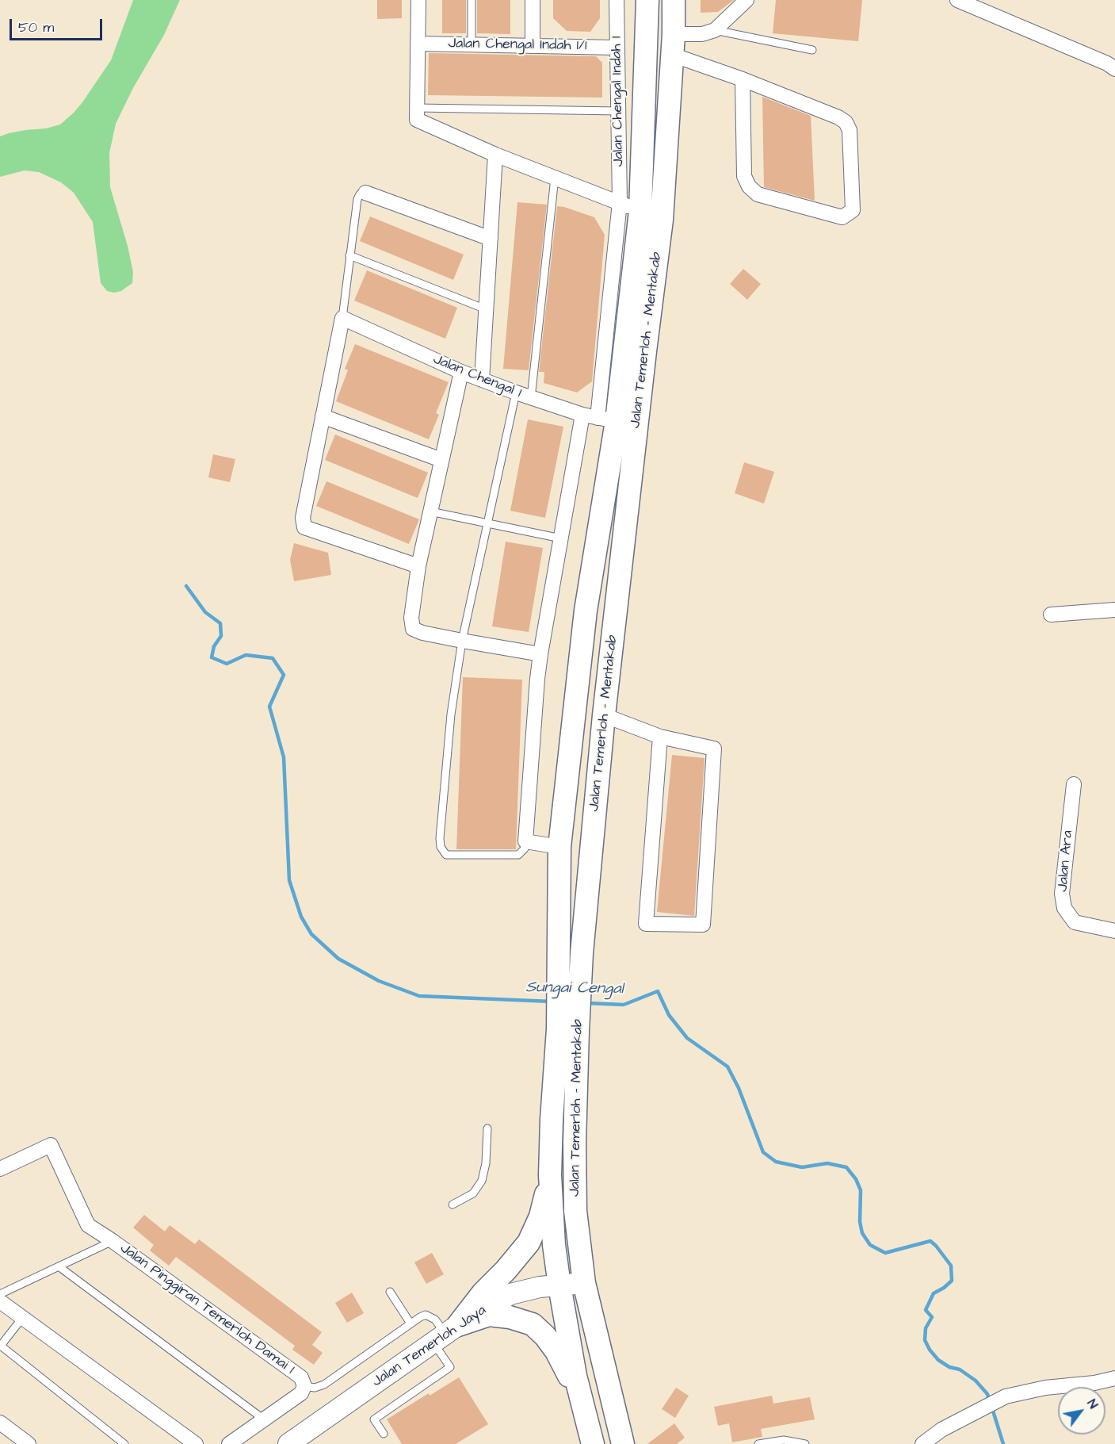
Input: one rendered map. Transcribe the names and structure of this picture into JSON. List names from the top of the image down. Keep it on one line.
{"streets":{"main road":["Jalan Temerloh - Mentakab"],"street":["Jalan Chengal Indah 1/1","Jalan Chengal Indah 1","Jalan Chengal 1","Jalan Ara","Jalan Pinggiran Temerloh Damai 1","Jalan Temerloh Jaya"]},"crossings":[["Jalan Chengal Indah 1/1","Jalan Chengal Indah 1"],["Jalan Chengal Indah 1","Jalan Temerloh - Mentakab"],["Jalan Temerloh - Mentakab","Jalan Chengal 1"],["Jalan Temerloh - Mentakab","Jalan Temerloh Jaya"]],"water":["Sungai Cengal"],"scale_bar":"50 m","north":"top right"}
